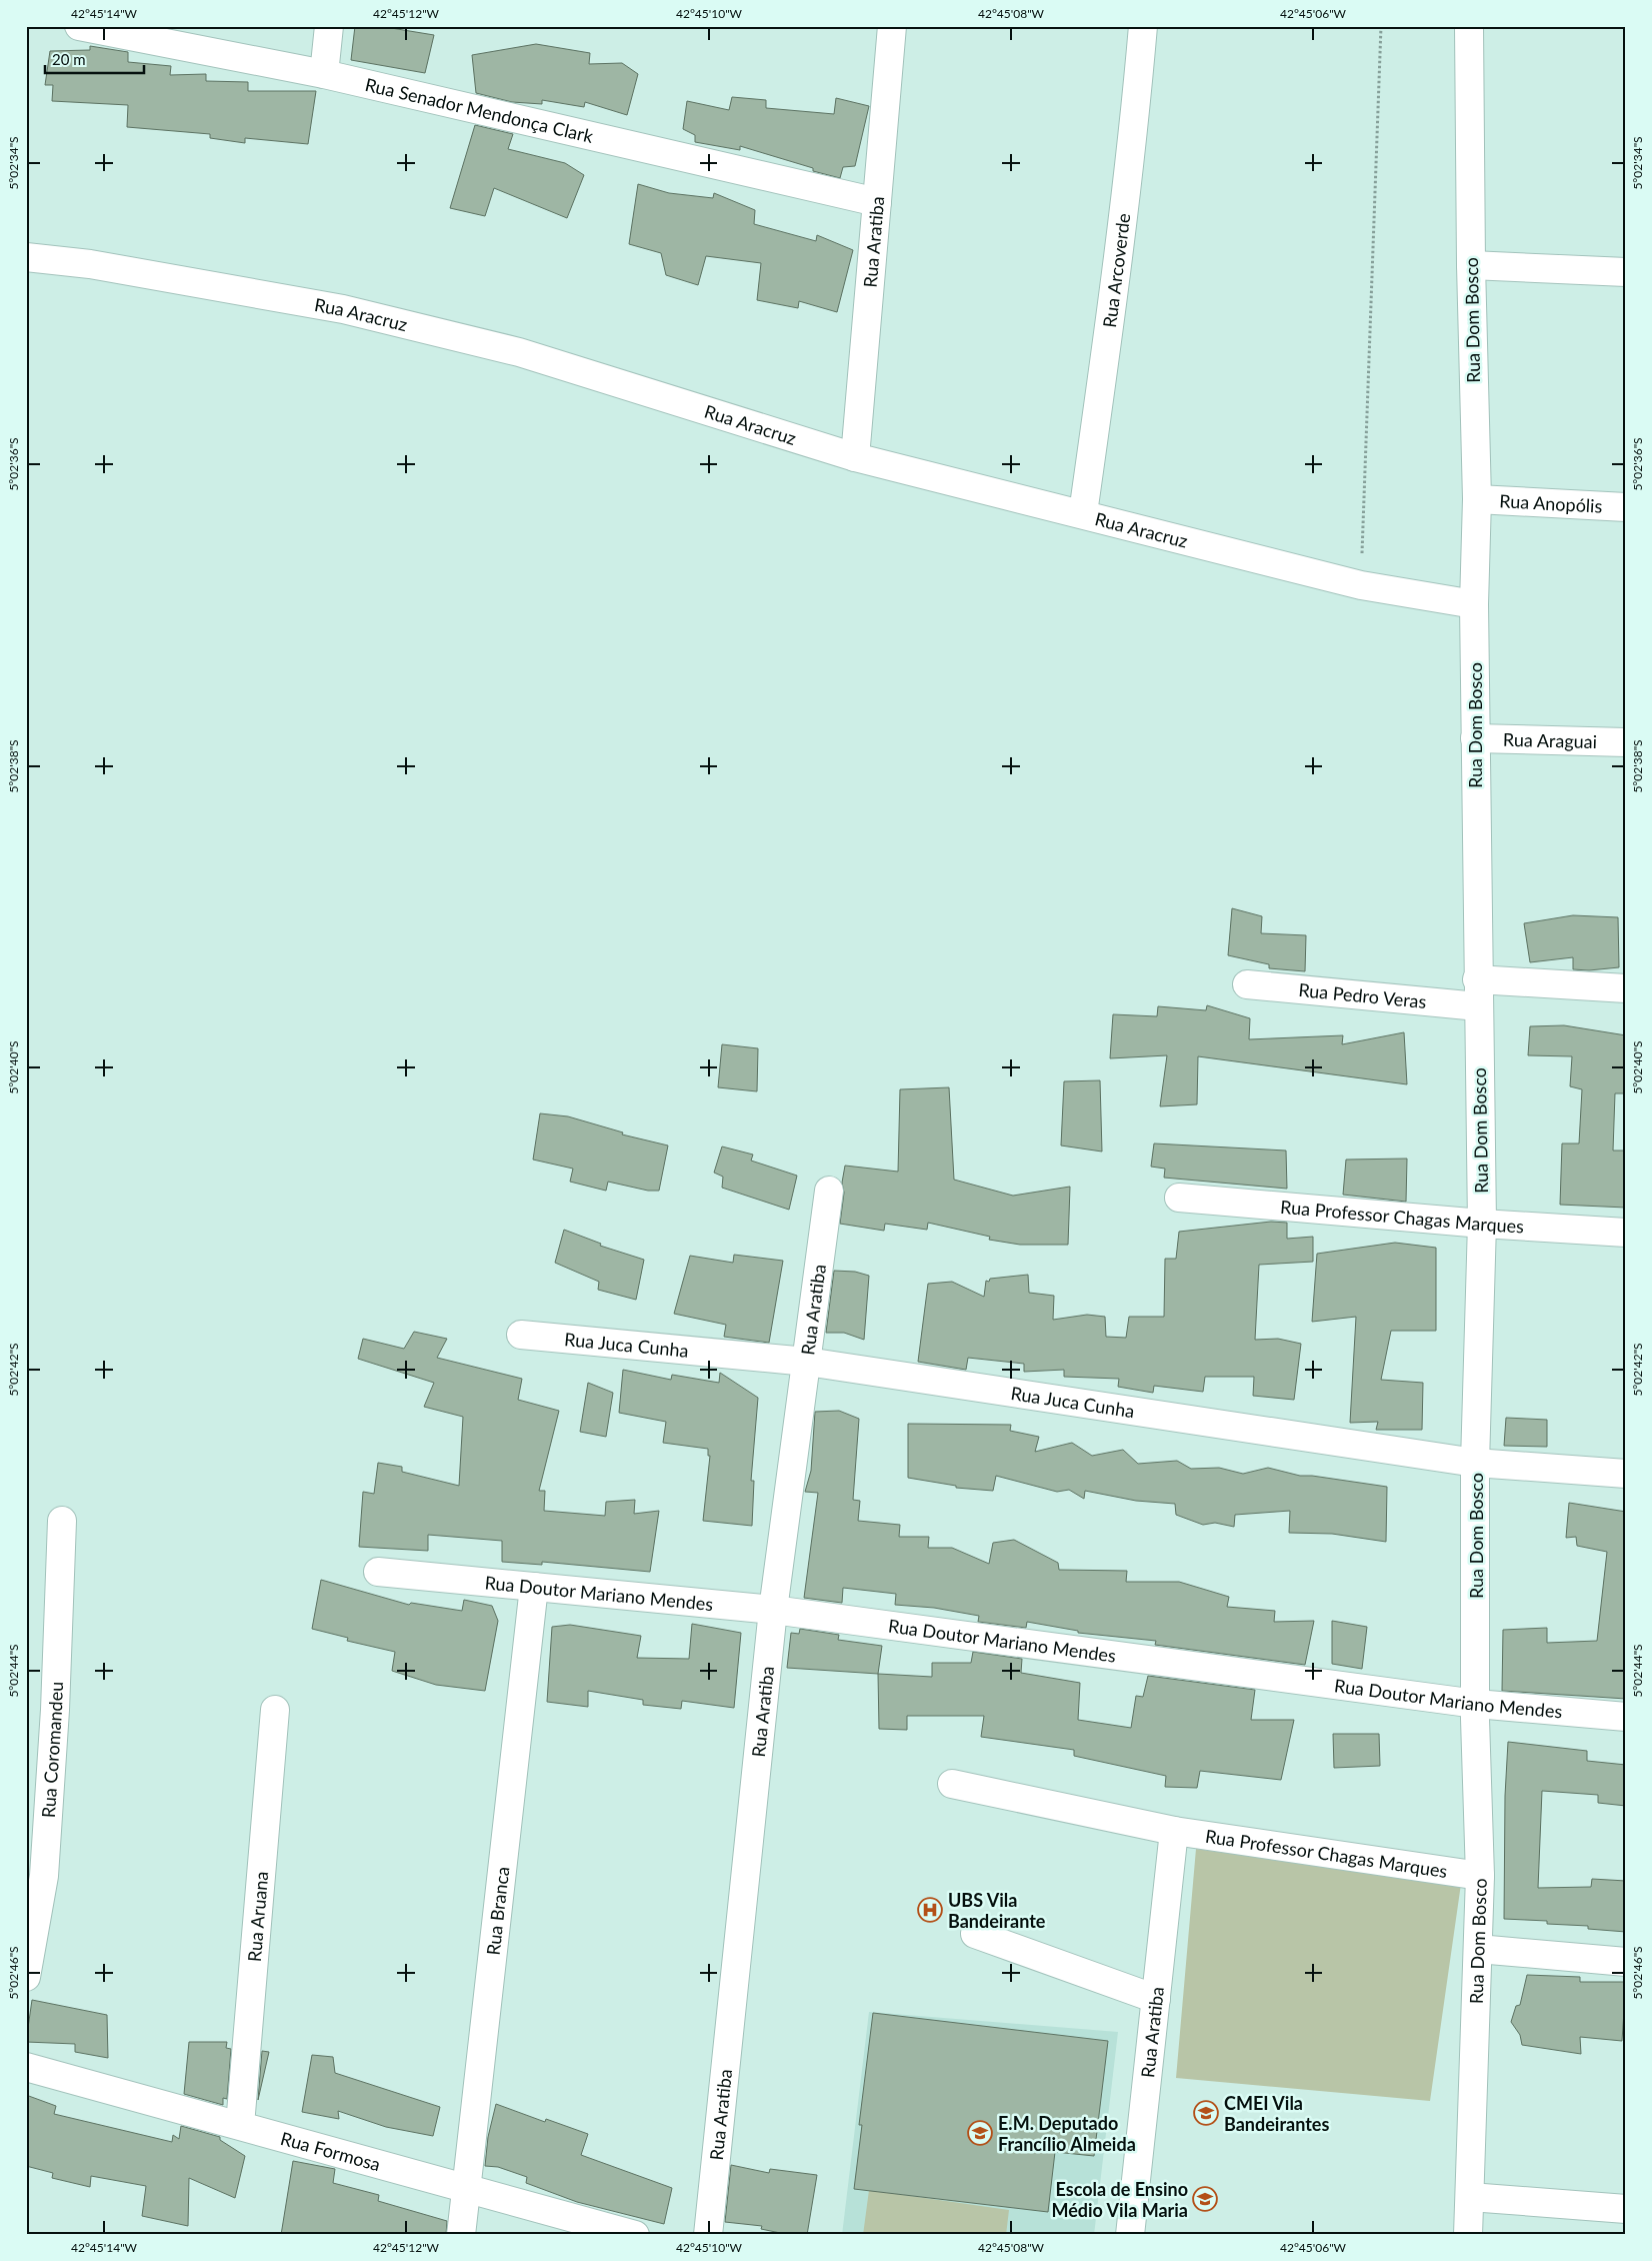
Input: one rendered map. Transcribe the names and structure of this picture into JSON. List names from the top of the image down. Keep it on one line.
{"streets":{"street":["Rua Senador Mendonça Clark","Rua Aratiba","Rua Arcoverde","Rua Aracruz","Rua Dom Bosco","Rua Anopólis","Rua Araguai","Rua Pedro Veras","Rua Professor Chagas Marques","Rua Juca Cunha","Rua Doutor Mariano Mendes","Rua Coromandeu","Rua Branca","Rua Aruana","Rua Formosa"]},"crossings":[["Rua Senador Mendonça Clark","Rua Aratiba"],["Rua Aratiba","Rua Aracruz"],["Rua Aratiba","Rua Professor Chagas Marques"],["Rua Aratiba","Rua Juca Cunha"],["Rua Aratiba","Rua Doutor Mariano Mendes"],["Rua Arcoverde","Rua Aracruz"],["Rua Aracruz","Rua Dom Bosco"],["Rua Dom Bosco","Rua Anopólis"],["Rua Dom Bosco","Rua Araguai"],["Rua Dom Bosco","Rua Pedro Veras"],["Rua Dom Bosco","Rua Professor Chagas Marques"],["Rua Dom Bosco","Rua Juca Cunha"],["Rua Dom Bosco","Rua Doutor Mariano Mendes"],["Rua Doutor Mariano Mendes","Rua Branca"],["Rua Branca","Rua Formosa"],["Rua Aruana","Rua Formosa"]],"places":{"hospital":["UBS Vila Bandeirante"],"school or university":["CMEI Vila Bandeirantes","E.M. Deputado Francílio Almeida","Escola de Ensino Médio Vila Maria"]},"scale_bar":"20 m","coordinates":["42°45'14\"W","42°45'12\"W","42°45'10\"W","42°45'08\"W","42°45'06\"W","5°02'34\"S","5°02'36\"S","5°02'38\"S","5°02'40\"S","5°02'42\"S","5°02'44\"S","5°02'46\"S"]}
